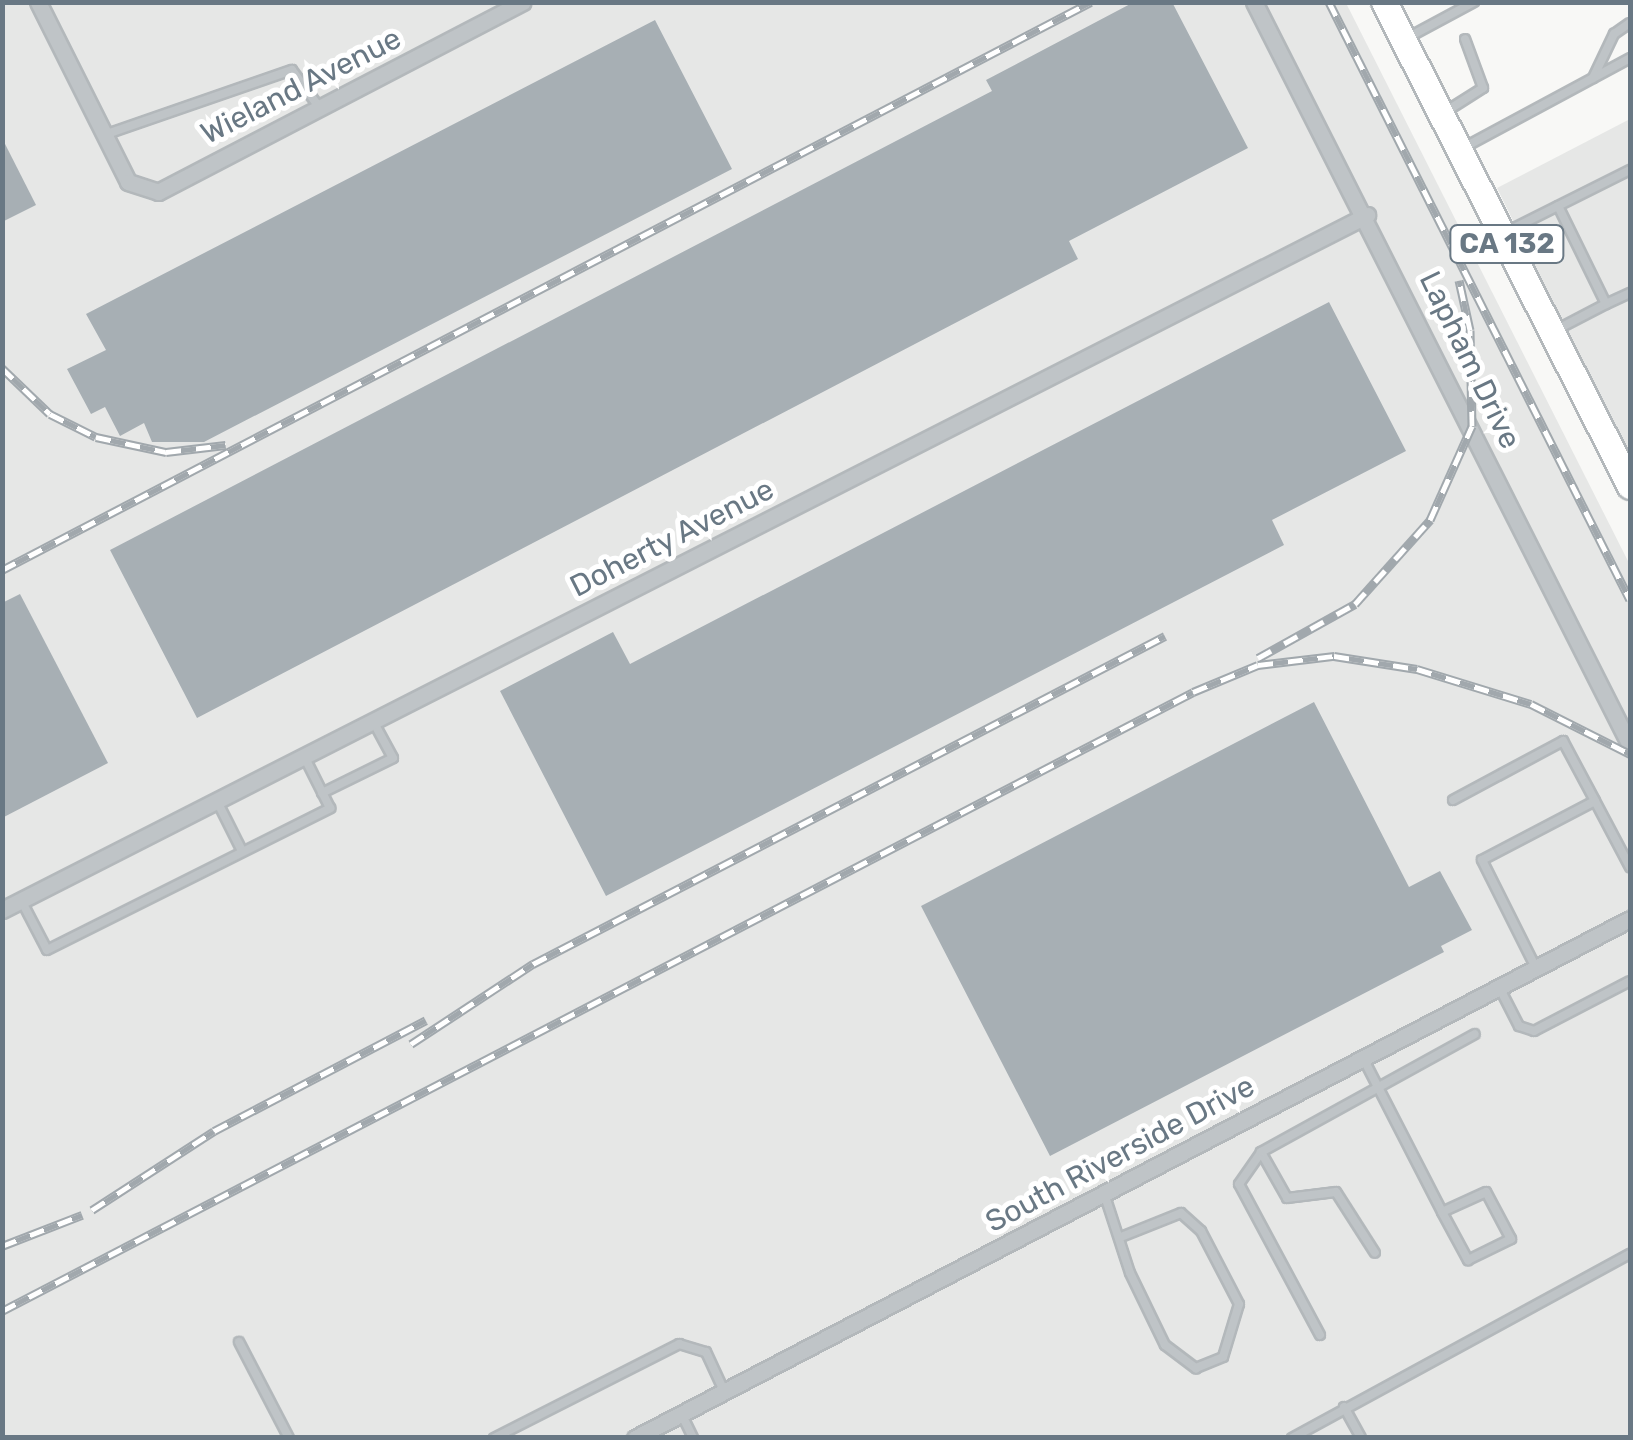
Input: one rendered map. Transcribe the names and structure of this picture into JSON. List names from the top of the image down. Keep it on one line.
{"streets":{"main road":["CA 132"],"street":["Wieland Avenue","Lapham Drive","Doherty Avenue","South Riverside Drive"]},"crossings":[["Lapham Drive","Doherty Avenue"]]}
